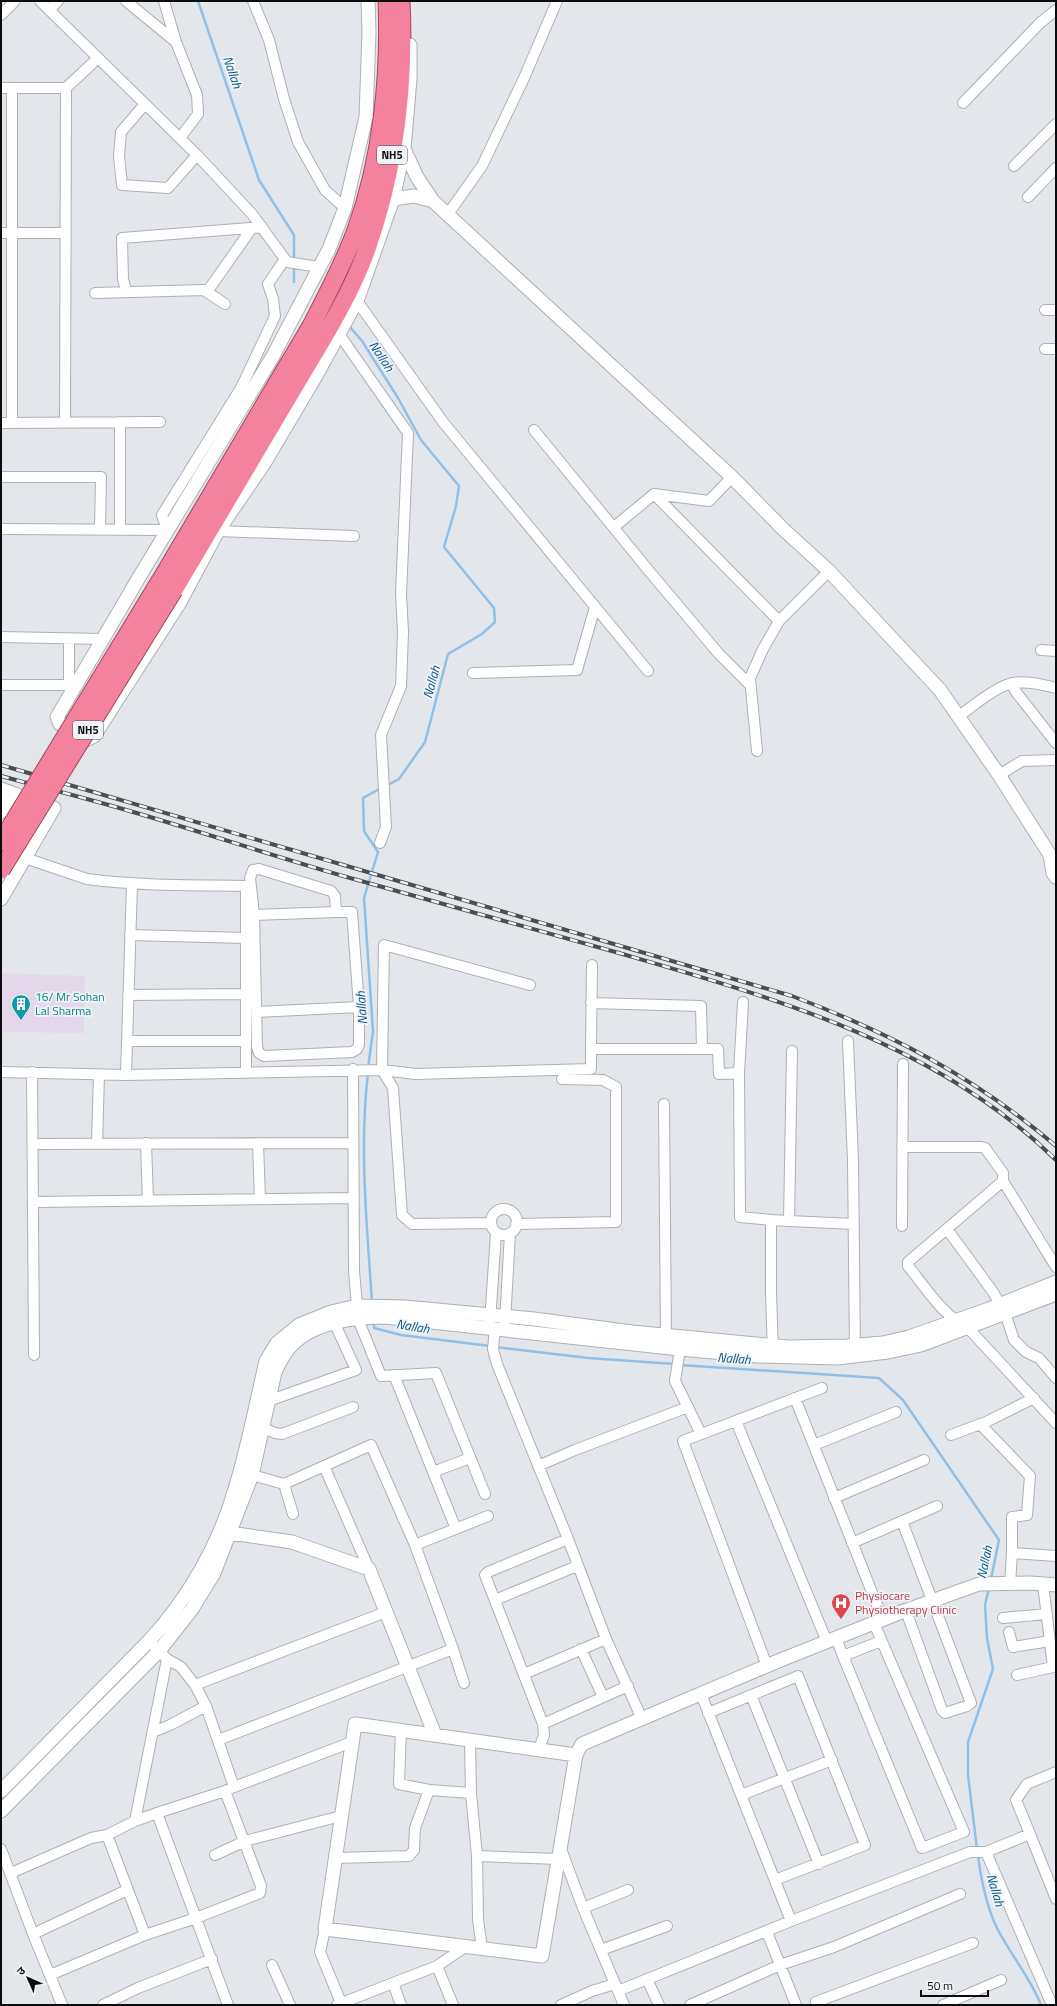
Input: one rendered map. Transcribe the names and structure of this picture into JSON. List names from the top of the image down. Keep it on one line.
{"streets":{"highway":["NH5"]},"water":["Nallah"],"places":{"building":["16/ Mr Sohan Lal Sharma"],"hospital":["Physiocare Physiotherapy Clinic"]},"scale_bar":"50 m","north":"top left"}
